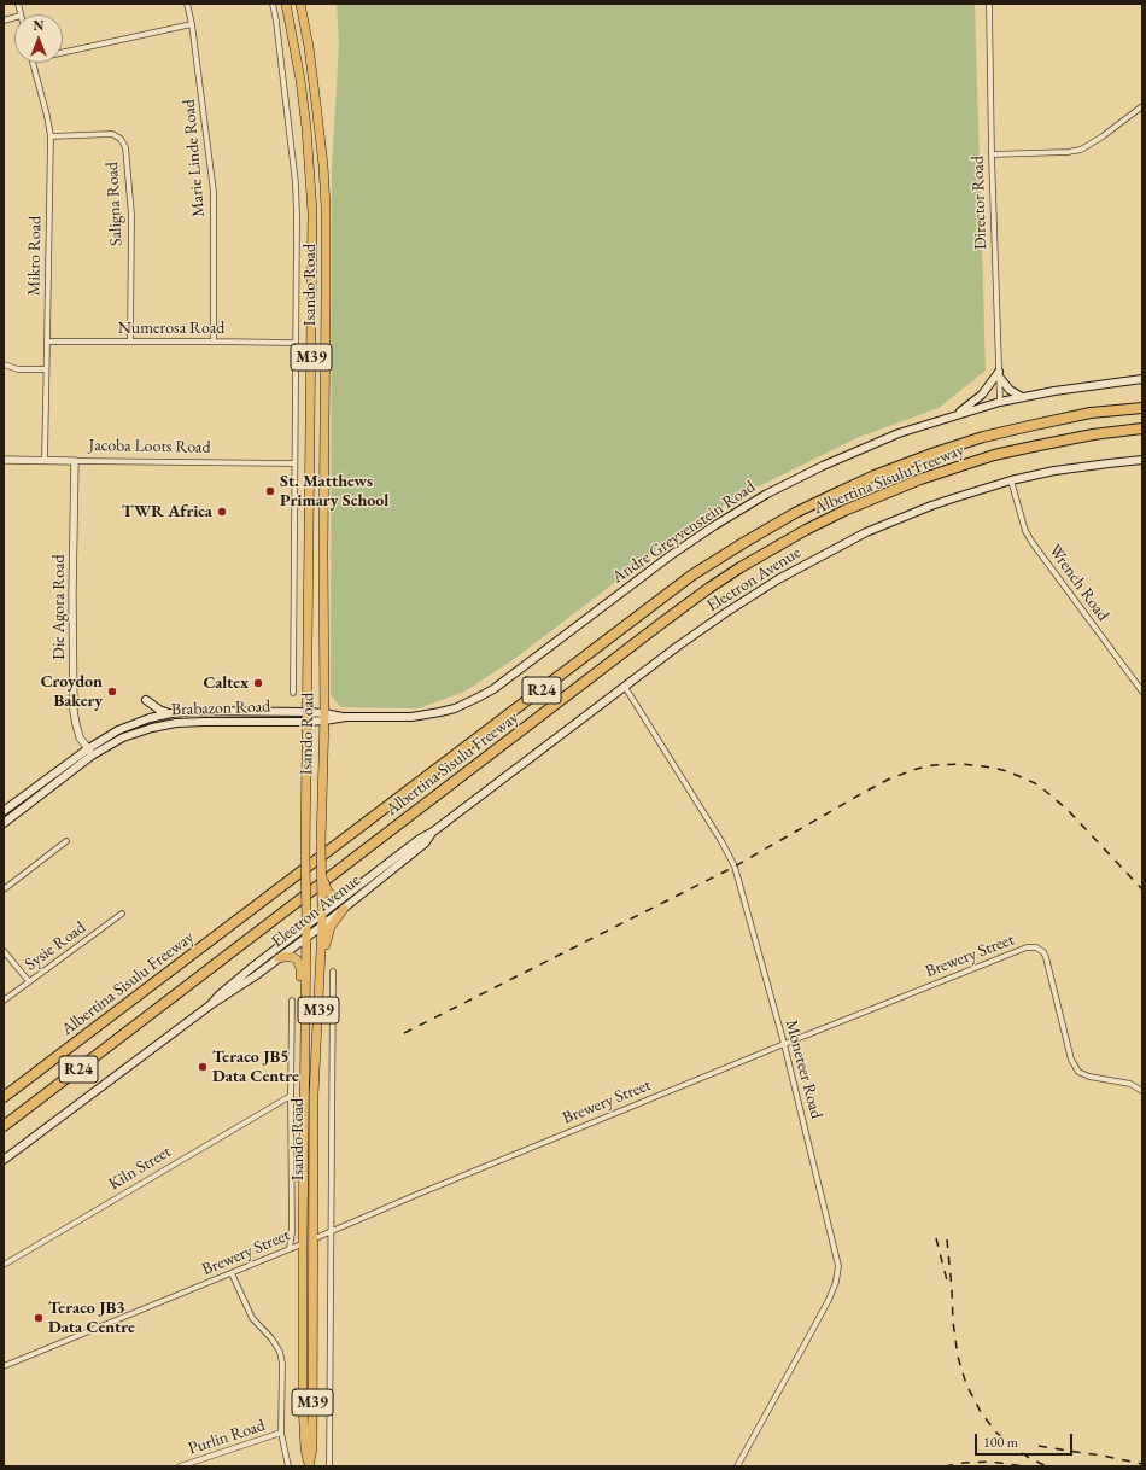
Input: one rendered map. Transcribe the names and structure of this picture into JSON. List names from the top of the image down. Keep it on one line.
{"streets":{"highway":["Albertina Sisulu Freeway","R24"],"main road":["Isando Road","M39","Andre Greyvenstein Road","Electron Avenue","Brabazon Road"],"street":["Marie Linde Road","Director Road","Saligna Road","Mikro Road","Numerosa Road","Jacoba Loots Road","Wrench Road","Die Agora Road","Sysie Road","Brewery Street","Moneteer Road","Kiln Street","Purlin Road"]},"crossings":[["Marie Linde Road","Numerosa Road"],["Director Road","Andre Greyvenstein Road"],["Saligna Road","Mikro Road"],["Saligna Road","Numerosa Road"],["Mikro Road","Numerosa Road"],["Mikro Road","Jacoba Loots Road"],["Isando Road","Numerosa Road"],["Isando Road","Jacoba Loots Road"],["Isando Road","Andre Greyvenstein Road"],["Isando Road","Electron Avenue"],["Isando Road","Brabazon Road"],["Isando Road","Brewery Street"],["Jacoba Loots Road","Die Agora Road"],["Andre Greyvenstein Road","Brabazon Road"],["Electron Avenue","Wrench Road"],["Electron Avenue","Moneteer Road"],["Die Agora Road","Brabazon Road"],["Brewery Street","Moneteer Road"]],"places":["St. Matthews Primary School","TWR Africa","Caltex","Croydon Bakery","Teraco JB5 Data Centre","Teraco JB3 Data Centre"],"scale_bar":"100 m","north":"top"}
